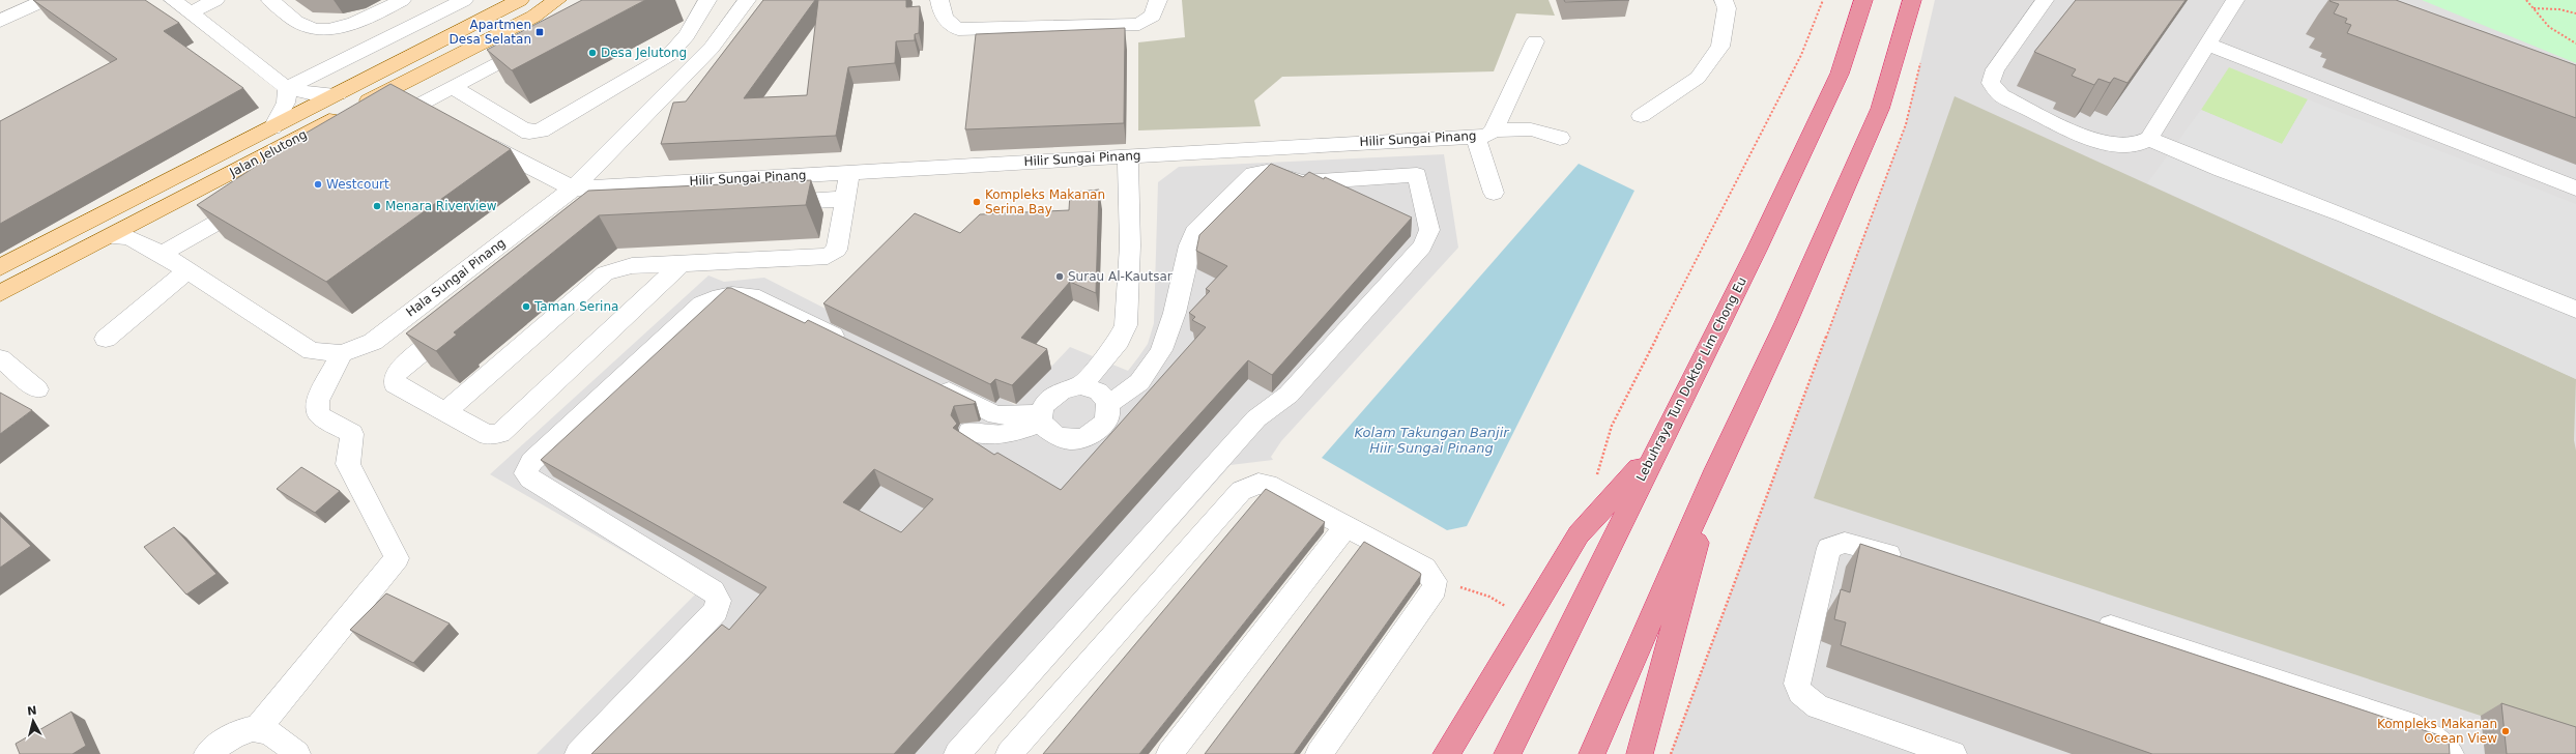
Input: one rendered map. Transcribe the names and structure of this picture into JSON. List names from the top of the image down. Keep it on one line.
{"streets":{"highway":["Lebuhraya Tun Doktor Lim Chong Eu"],"main road":["Jalan Jelutong"],"street":["Hilir Sungai Pinang","Hala Sungai Pinang"]},"crossings":[["Hilir Sungai Pinang","Hala Sungai Pinang"],["Jalan Jelutong","Hala Sungai Pinang"]],"water":["Kolam Takungan Banjir Hiir Sungai Pinang"],"places":{"transit":["Apartmen Desa Selatan"],"other":["Desa Jelutong","Westcourt","Kompleks Makanan Serina Bay","Menara Riverview","Surau Al-Kautsar","Taman Serina","Kompleks Makanan Ocean View"]},"north":"top"}
